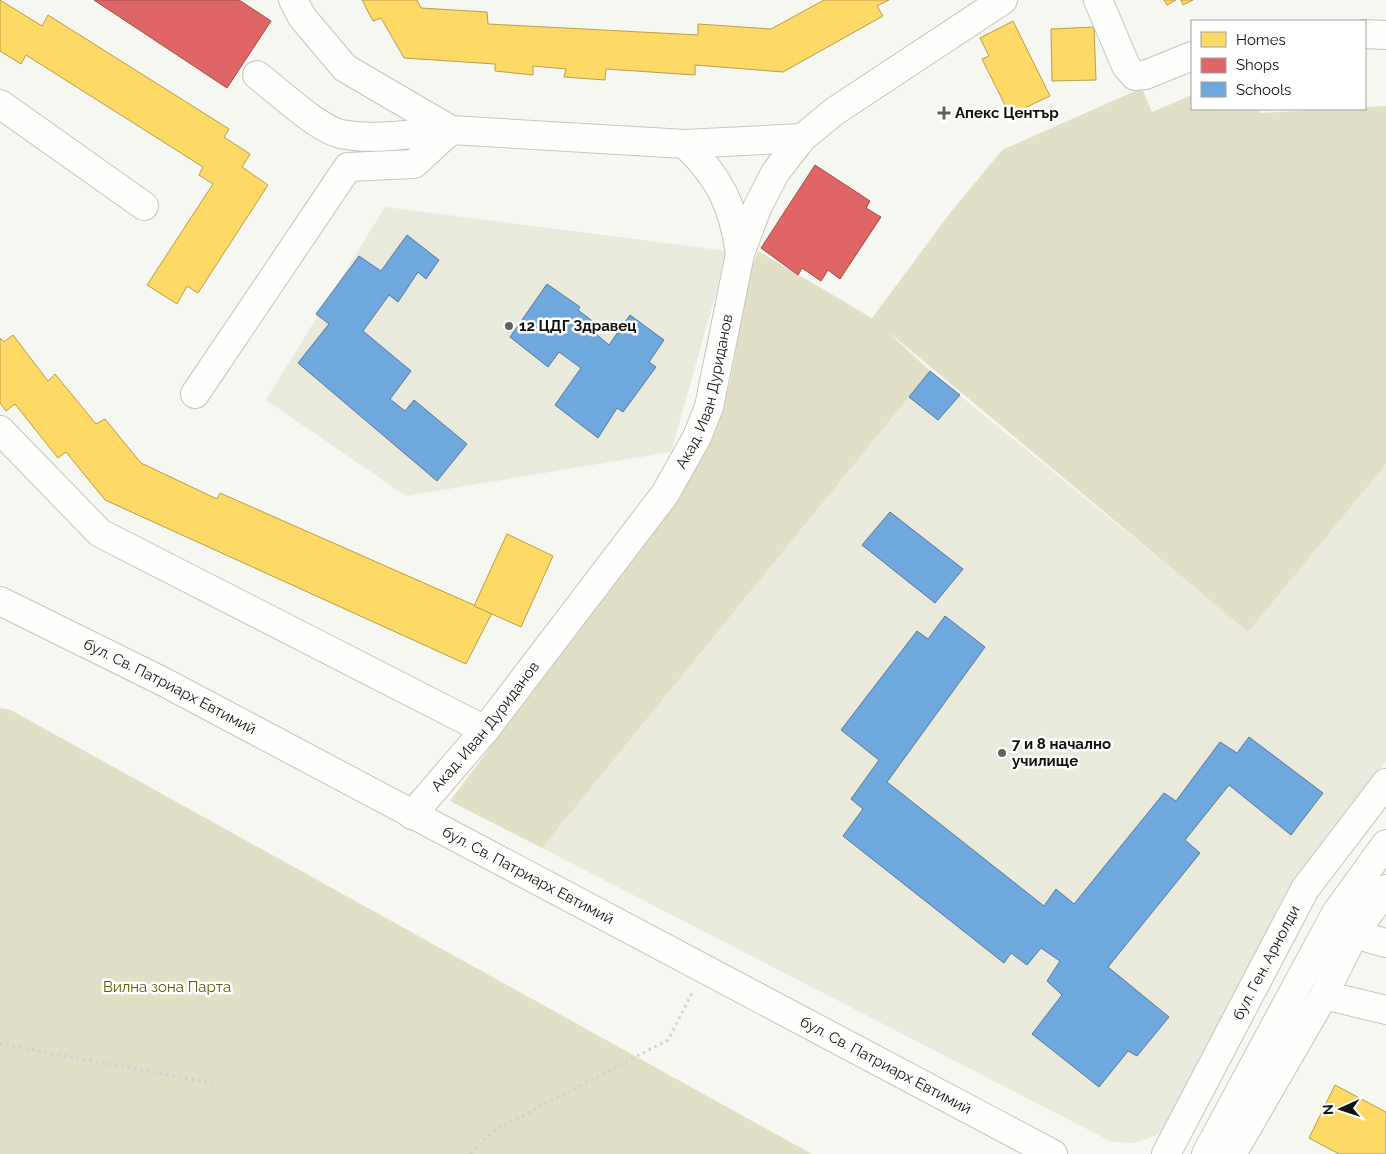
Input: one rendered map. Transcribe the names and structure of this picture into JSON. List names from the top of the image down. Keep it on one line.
{"streets":{"street":["Акад. Иван Дуриданов","бул. Св. Патриарх Евтимий","бул. Ген. Арнолди"]},"crossings":[["Акад. Иван Дуриданов","бул. Св. Патриарх Евтимий"]],"parks":["Вилна зона Парта"],"places":{"health":["Апекс Център"],"other":["12 ЦДГ Здравец","7 и 8 начално училище"]},"legend":["Homes","Shops","Schools"],"north":"left"}
